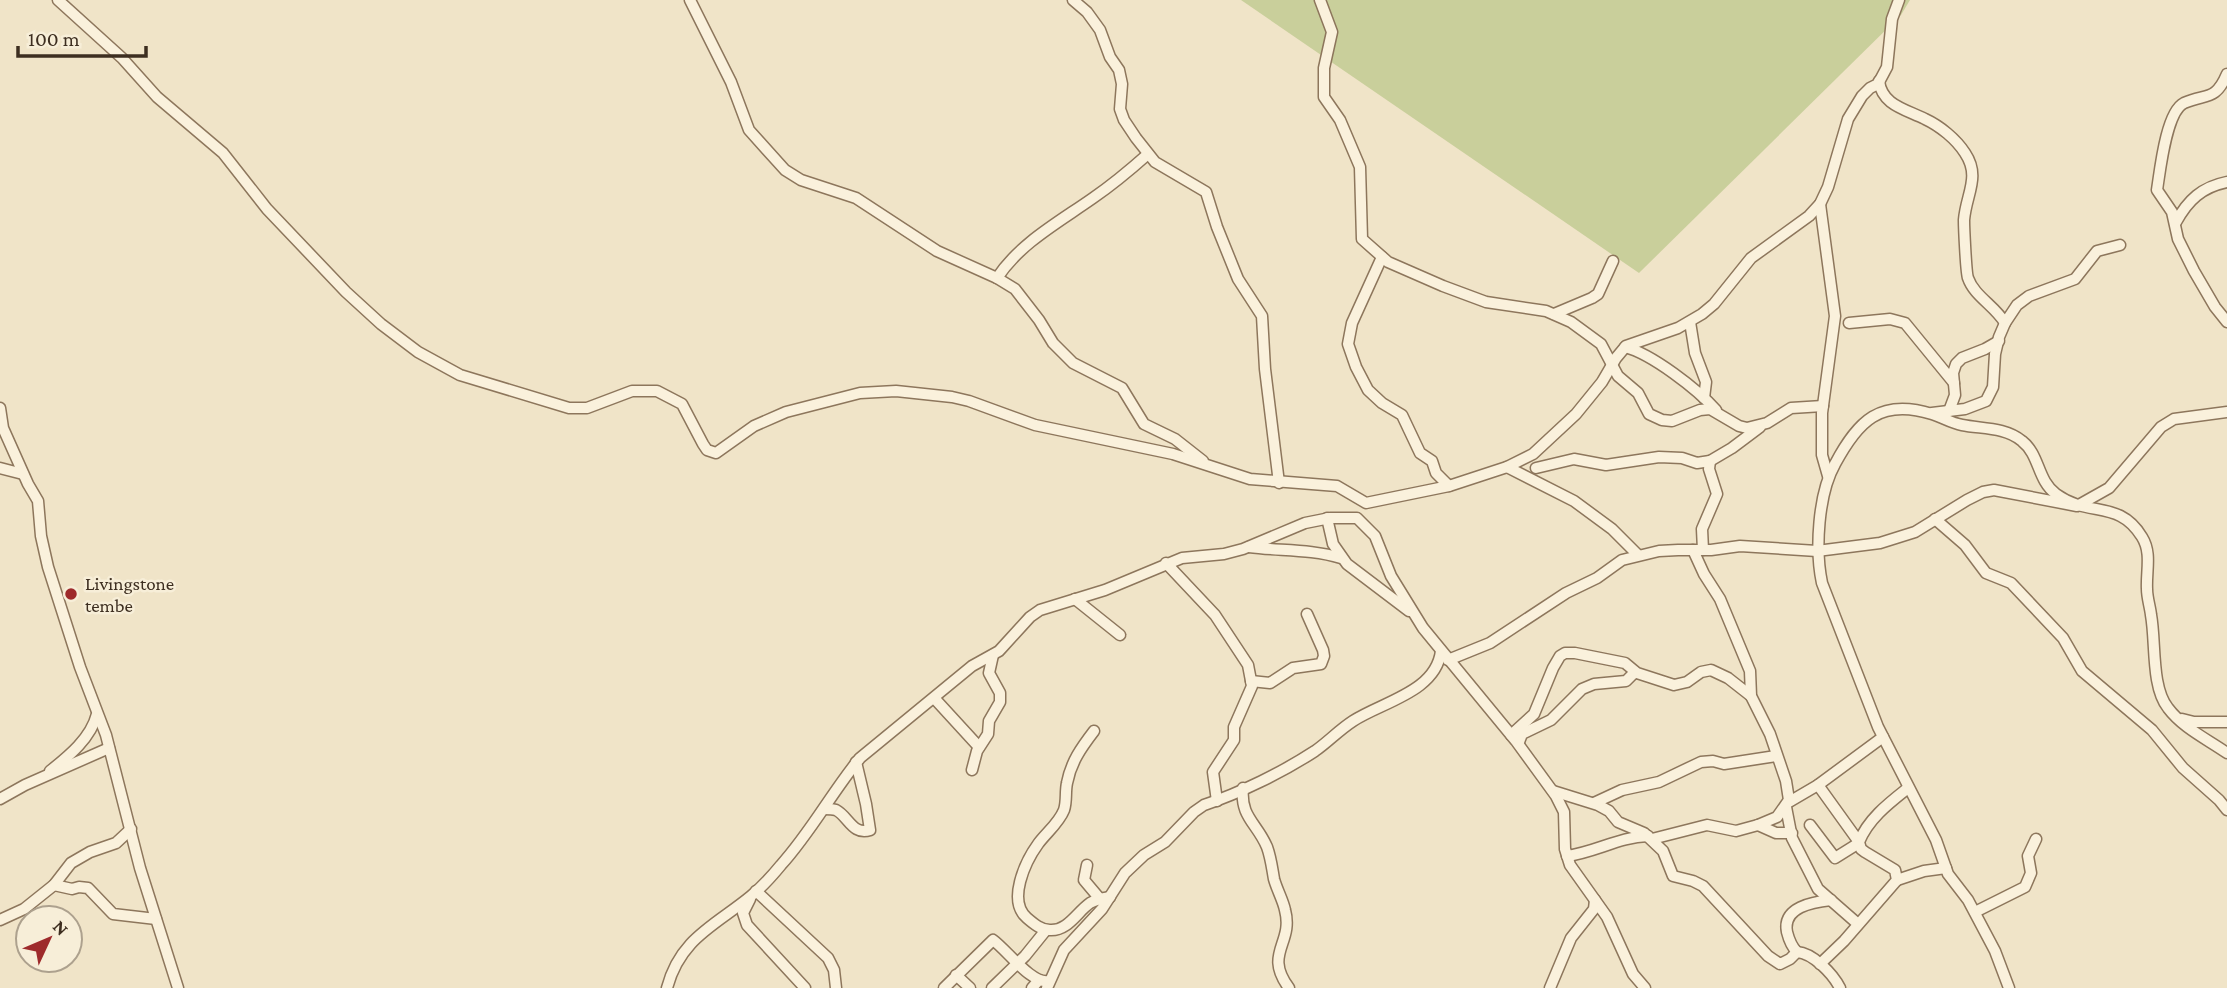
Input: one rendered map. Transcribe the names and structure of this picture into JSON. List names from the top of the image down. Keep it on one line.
{"places":["Livingstone tembe"],"scale_bar":"100 m","north":"top right"}
